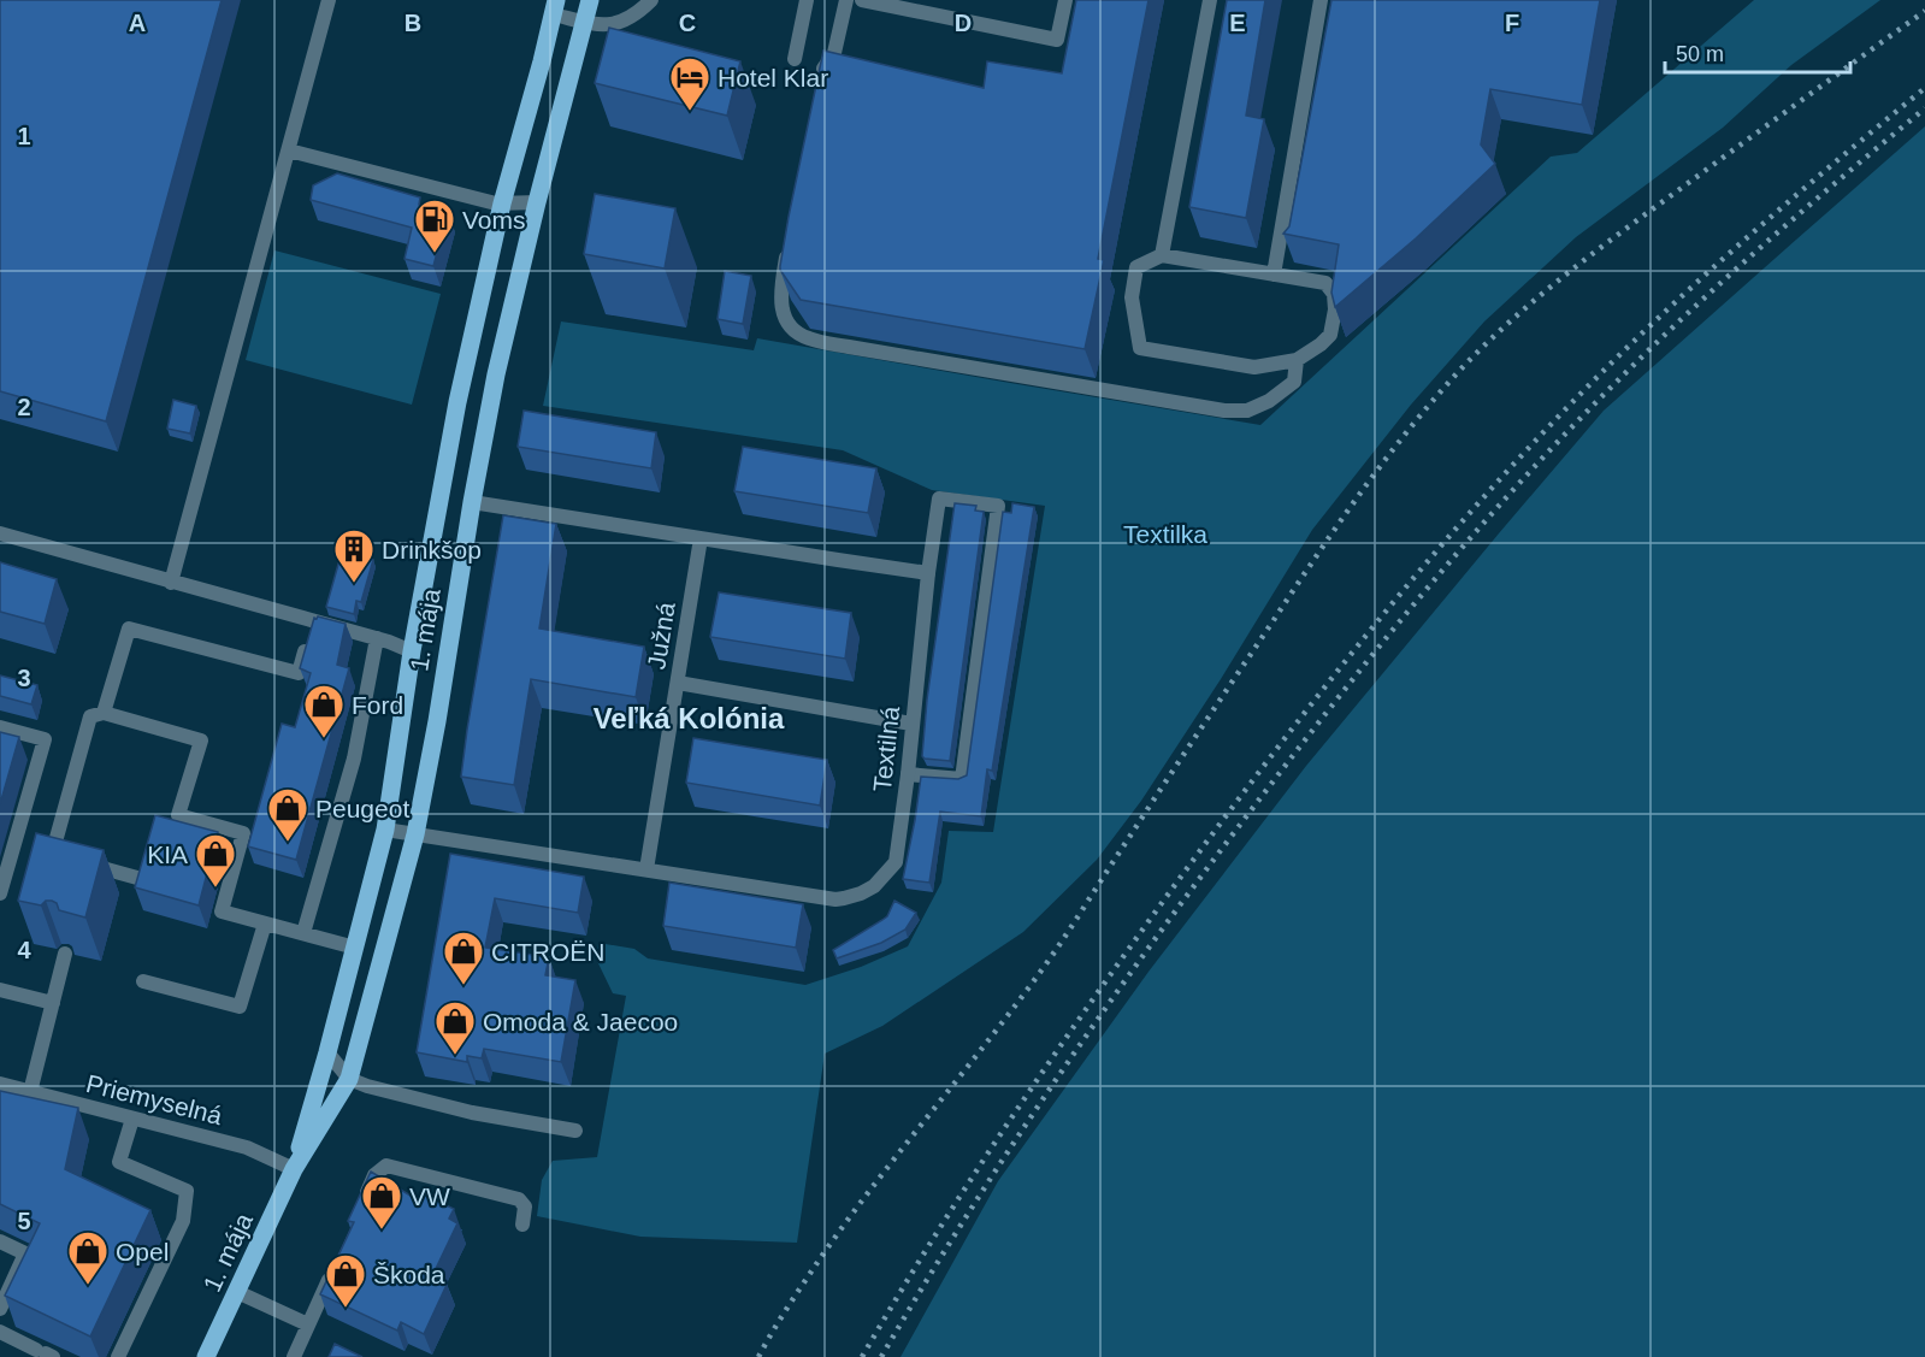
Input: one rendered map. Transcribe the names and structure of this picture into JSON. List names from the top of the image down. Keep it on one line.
{"streets":{"main road":["1. mája"],"street":["Južná","Textilná","Priemyselná"]},"crossings":[["1. mája","Textilná"],["1. mája","Priemyselná"],["Južná","Textilná"]],"districts":["Veľká Kolónia"],"parks":["Textilka"],"places":{"hotel":["Hotel Klar"],"fuel station":["Voms"],"building":["Drinkšop"],"shop":["Ford","Peugeot","KIA","CITROËN","Omoda & Jaecoo","VW","Opel","Škoda"]},"scale_bar":"50 m","grid":{"columns":["A","B","C","D","E","F"],"rows":["1","2","3","4","5"]}}
